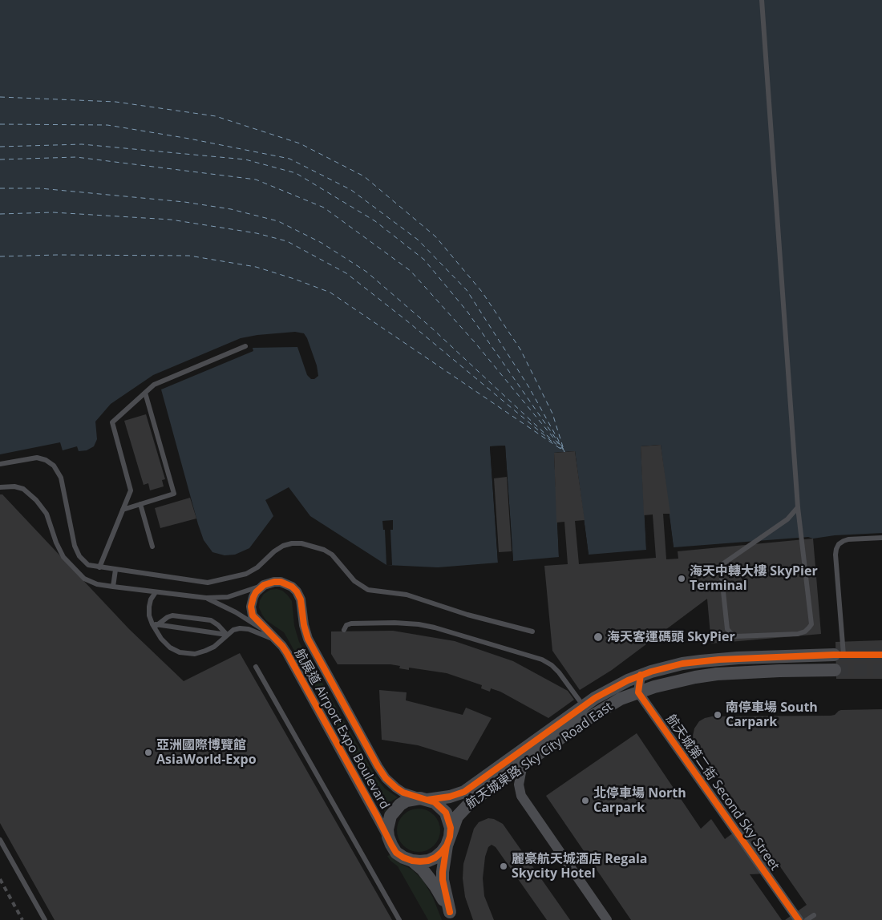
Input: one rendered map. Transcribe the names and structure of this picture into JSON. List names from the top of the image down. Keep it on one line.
{"streets":{"street":["航展道 Airport Expo Boulevard","航天城東路 Sky City Road East","航天城第二街 Second Sky Street"]},"crossings":[["航展道 Airport Expo Boulevard","航天城東路 Sky City Road East"],["航天城東路 Sky City Road East","航天城第二街 Second Sky Street"]],"places":["海天中轉大樓 SkyPier Terminal","海天客運碼頭 SkyPier","南停車場 South Carpark","亞洲國際博覽館 AsiaWorld-Expo","北停車場 North Carpark","麗豪航天城酒店 Regala Skycity Hotel"]}
